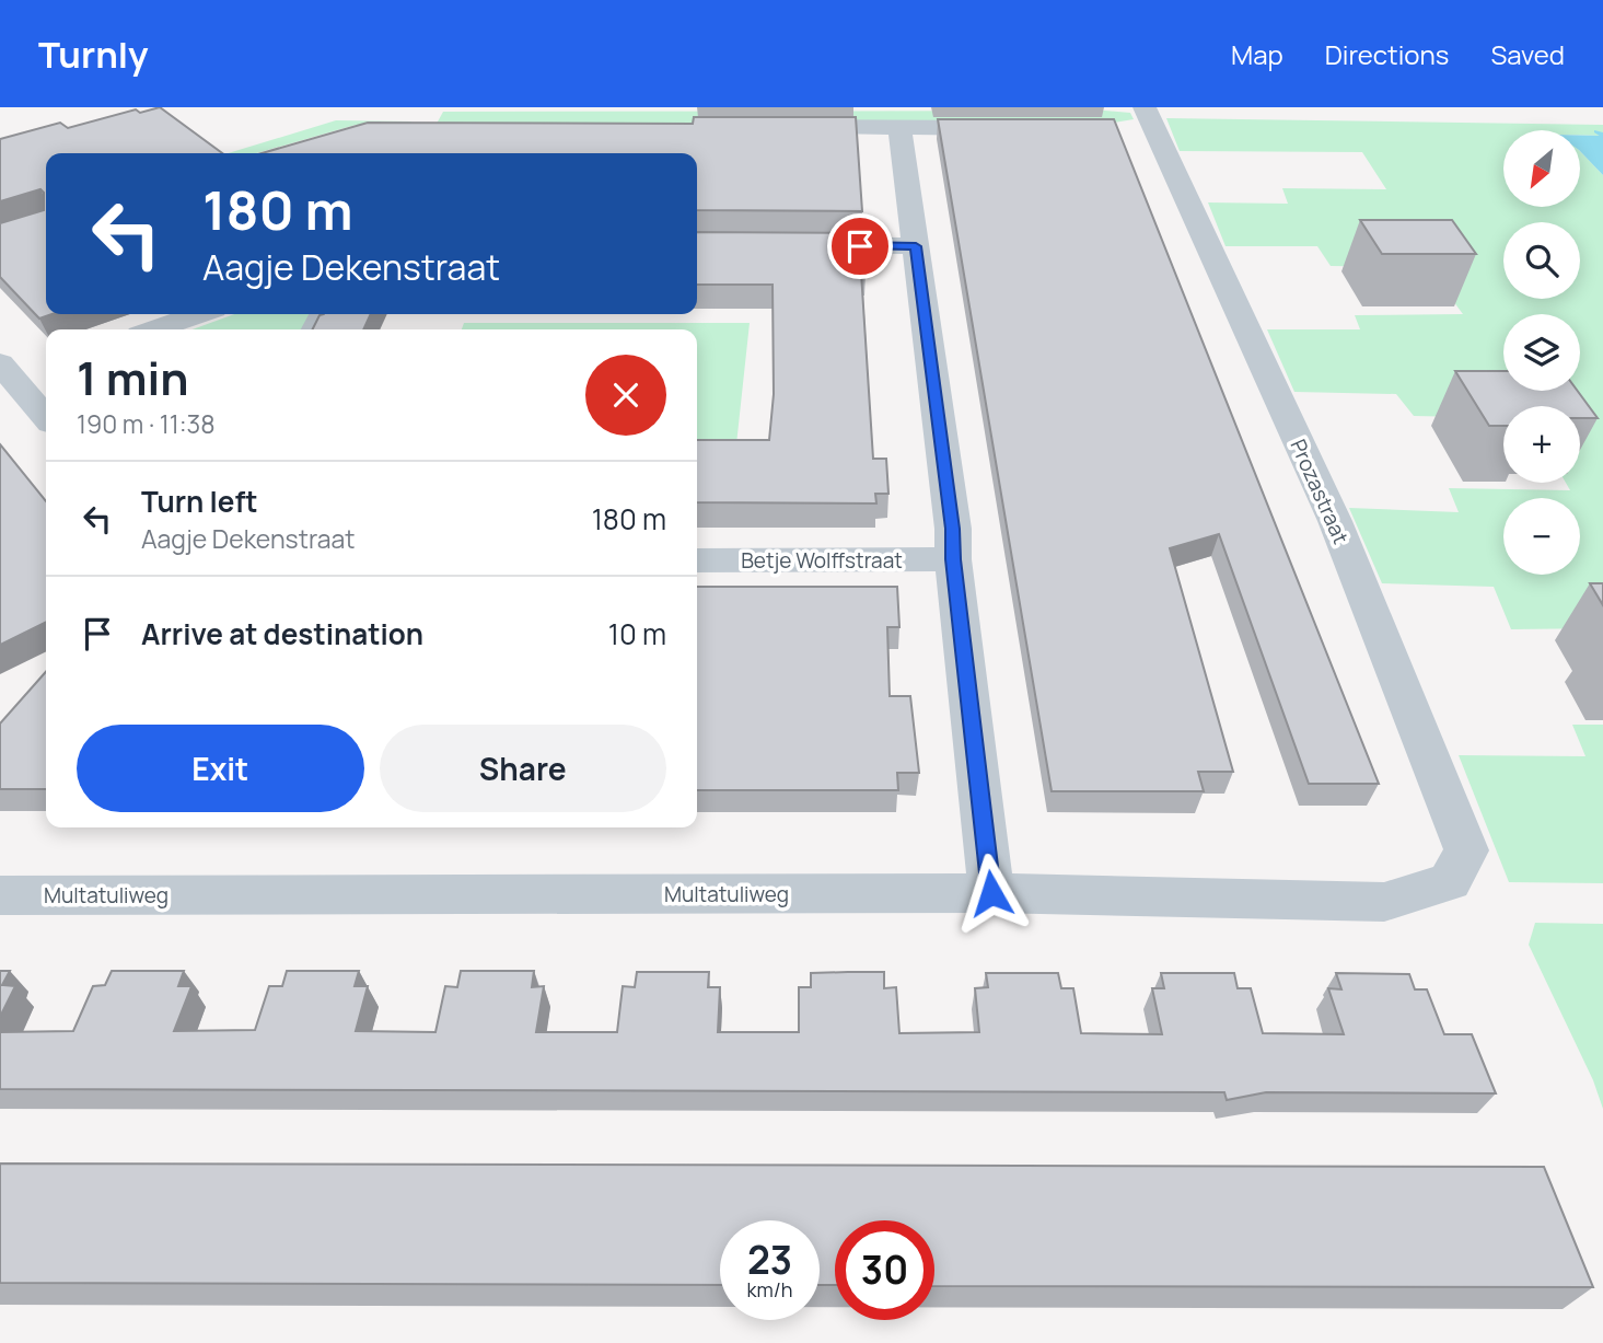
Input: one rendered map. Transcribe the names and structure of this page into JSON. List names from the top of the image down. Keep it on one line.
{"streets":{"street":["Prozastraat","Betje Wolffstraat","Multatuliweg"]},"crossings":[["Prozastraat","Multatuliweg"]],"north":"bottom left","page":{"header":"Turnly","nav":["Map","Directions","Saved"],"map_buttons":["+","−"],"turn":["180 m","Aagje Dekenstraat"],"heading":["1 min","190 m · 11:38"],"list":[{"name":"Turn left","note":"Aagje Dekenstraat","value":"180 m"},{"name":"Arrive at destination","value":"10 m"}],"buttons":["Exit","Share"],"speed":"23 km/h","limit":"30"}}
